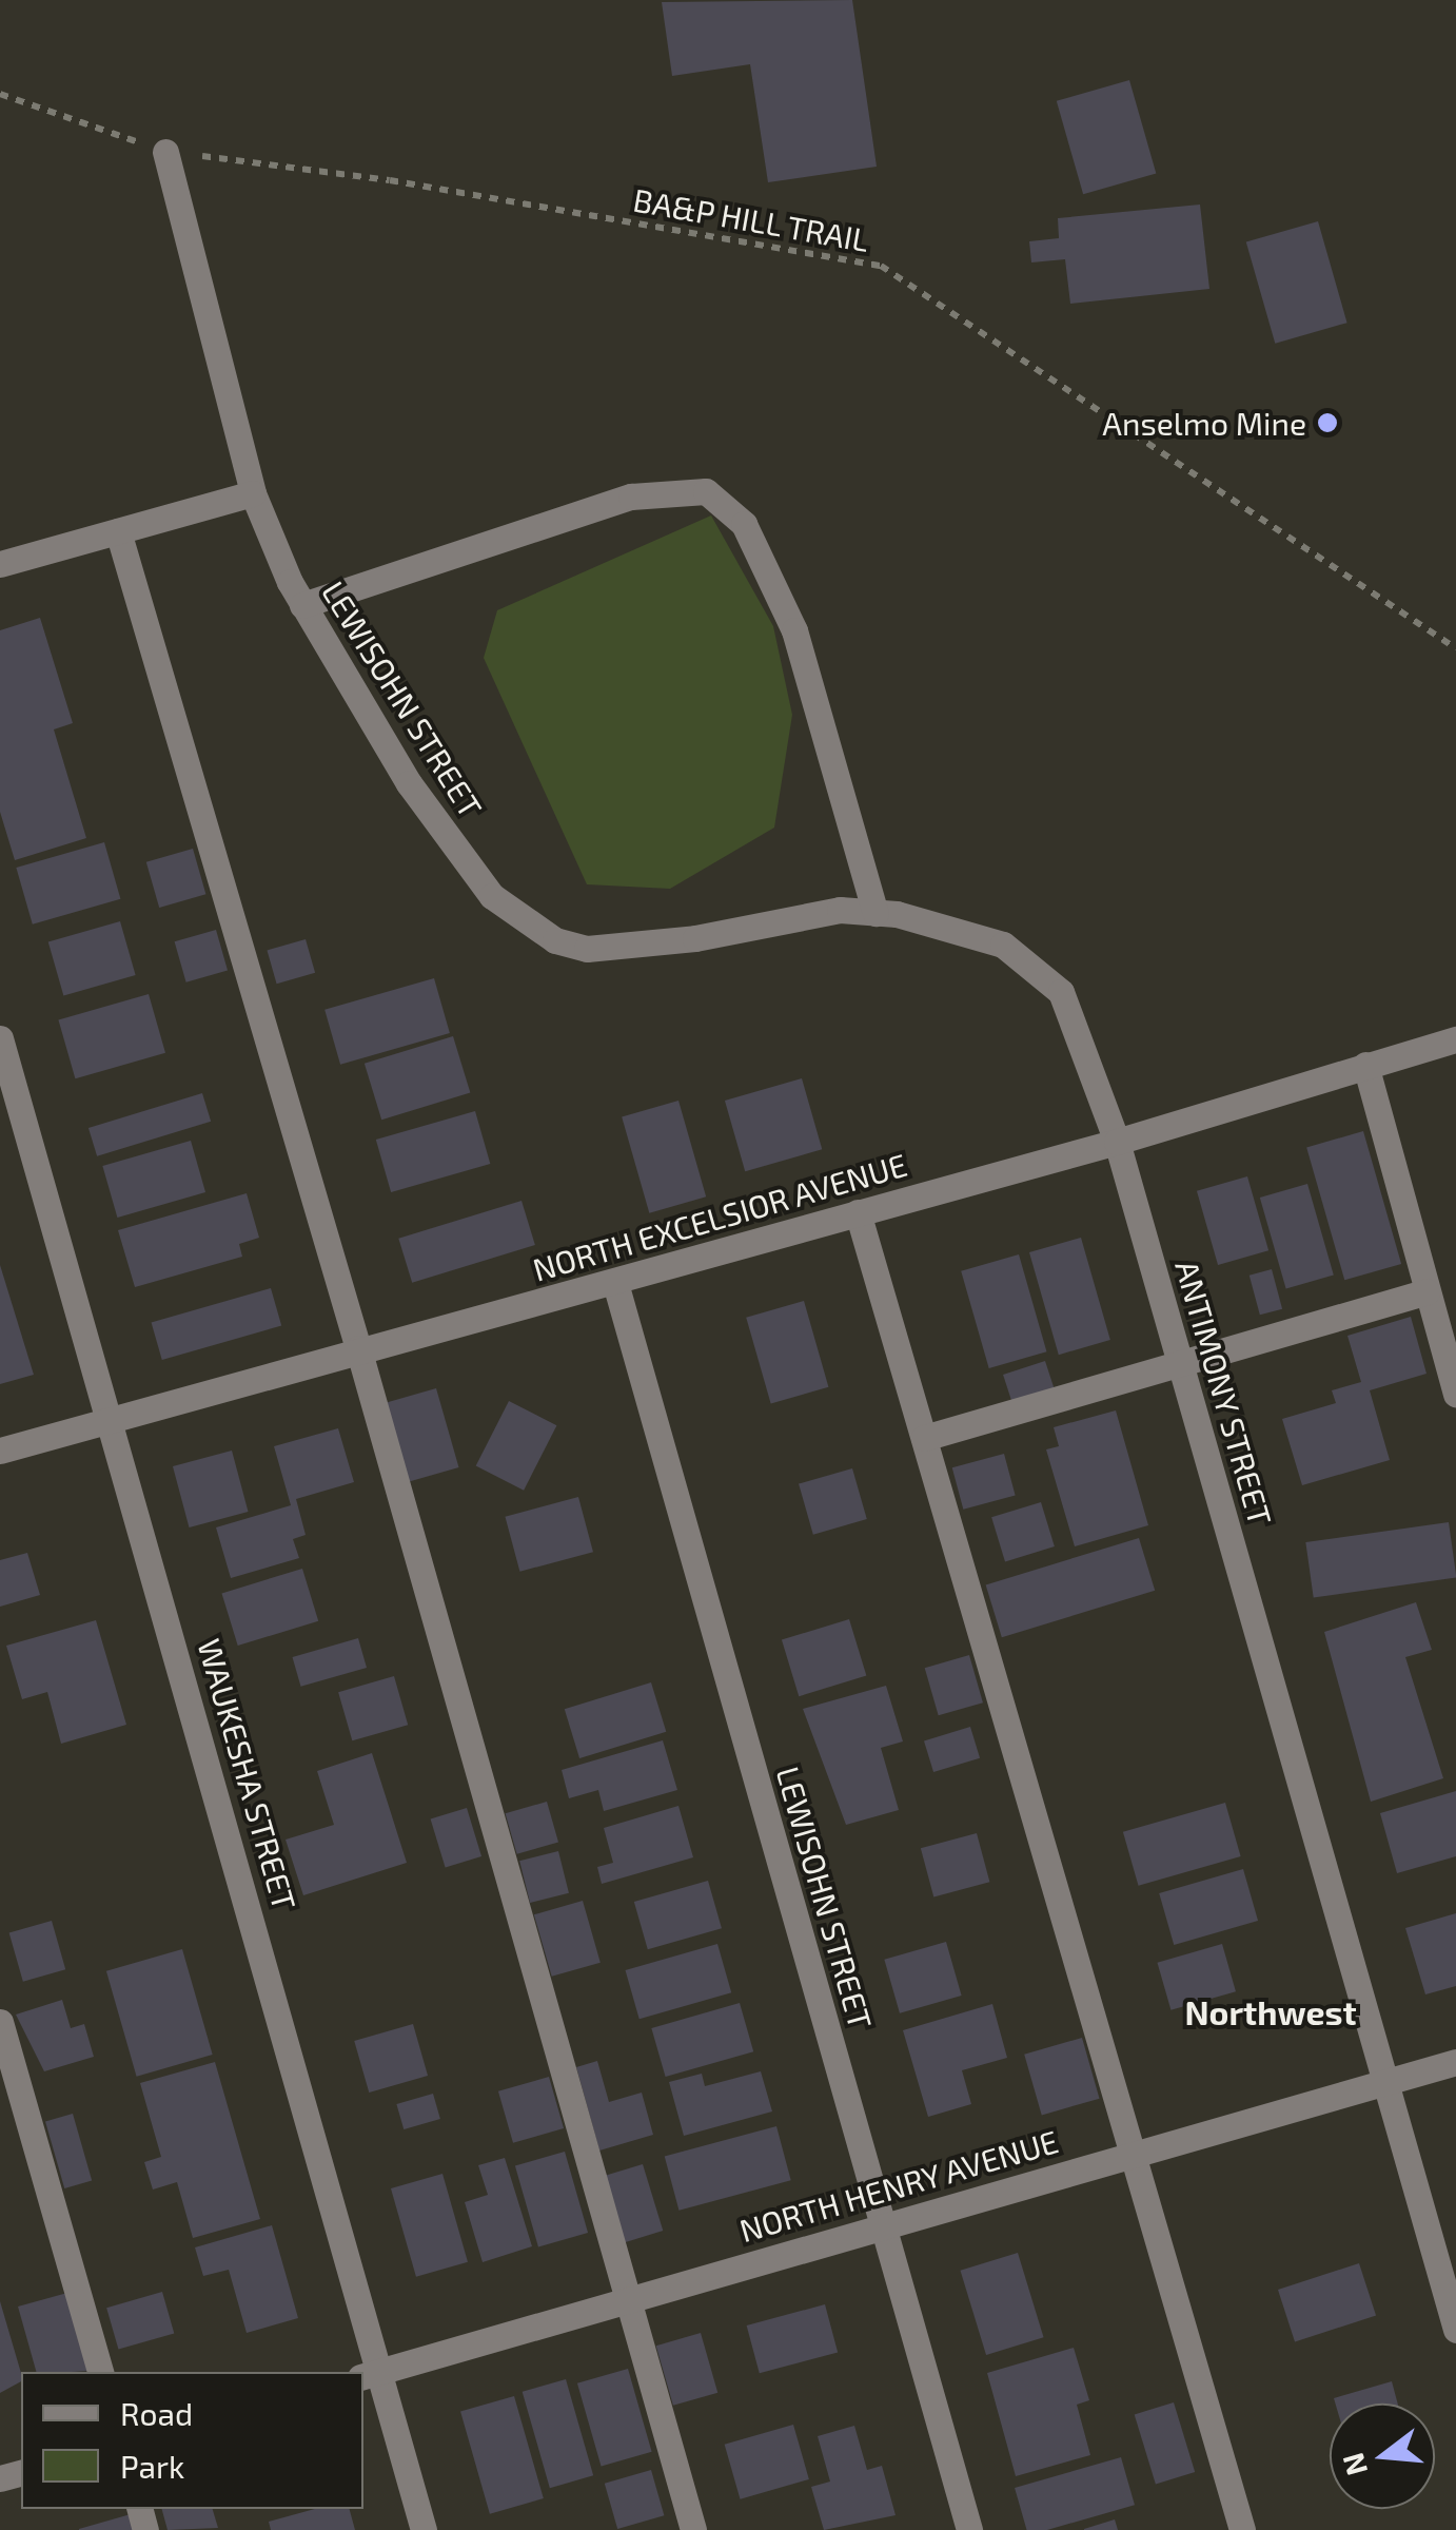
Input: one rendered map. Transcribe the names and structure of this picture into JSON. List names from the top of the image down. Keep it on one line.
{"streets":{"street":["LEWISOHN STREET","NORTH EXCELSIOR AVENUE","ANTIMONY STREET","WAUKESHA STREET","NORTH HENRY AVENUE"],"path":["BA&P HILL TRAIL"]},"crossings":[["BA&P HILL TRAIL","LEWISOHN STREET"],["LEWISOHN STREET","NORTH EXCELSIOR AVENUE"],["LEWISOHN STREET","ANTIMONY STREET"],["LEWISOHN STREET","NORTH HENRY AVENUE"],["NORTH EXCELSIOR AVENUE","ANTIMONY STREET"],["NORTH EXCELSIOR AVENUE","WAUKESHA STREET"],["ANTIMONY STREET","NORTH HENRY AVENUE"],["WAUKESHA STREET","NORTH HENRY AVENUE"]],"districts":["Northwest"],"places":["Anselmo Mine"],"legend":["Road","Park"],"north":"left"}
